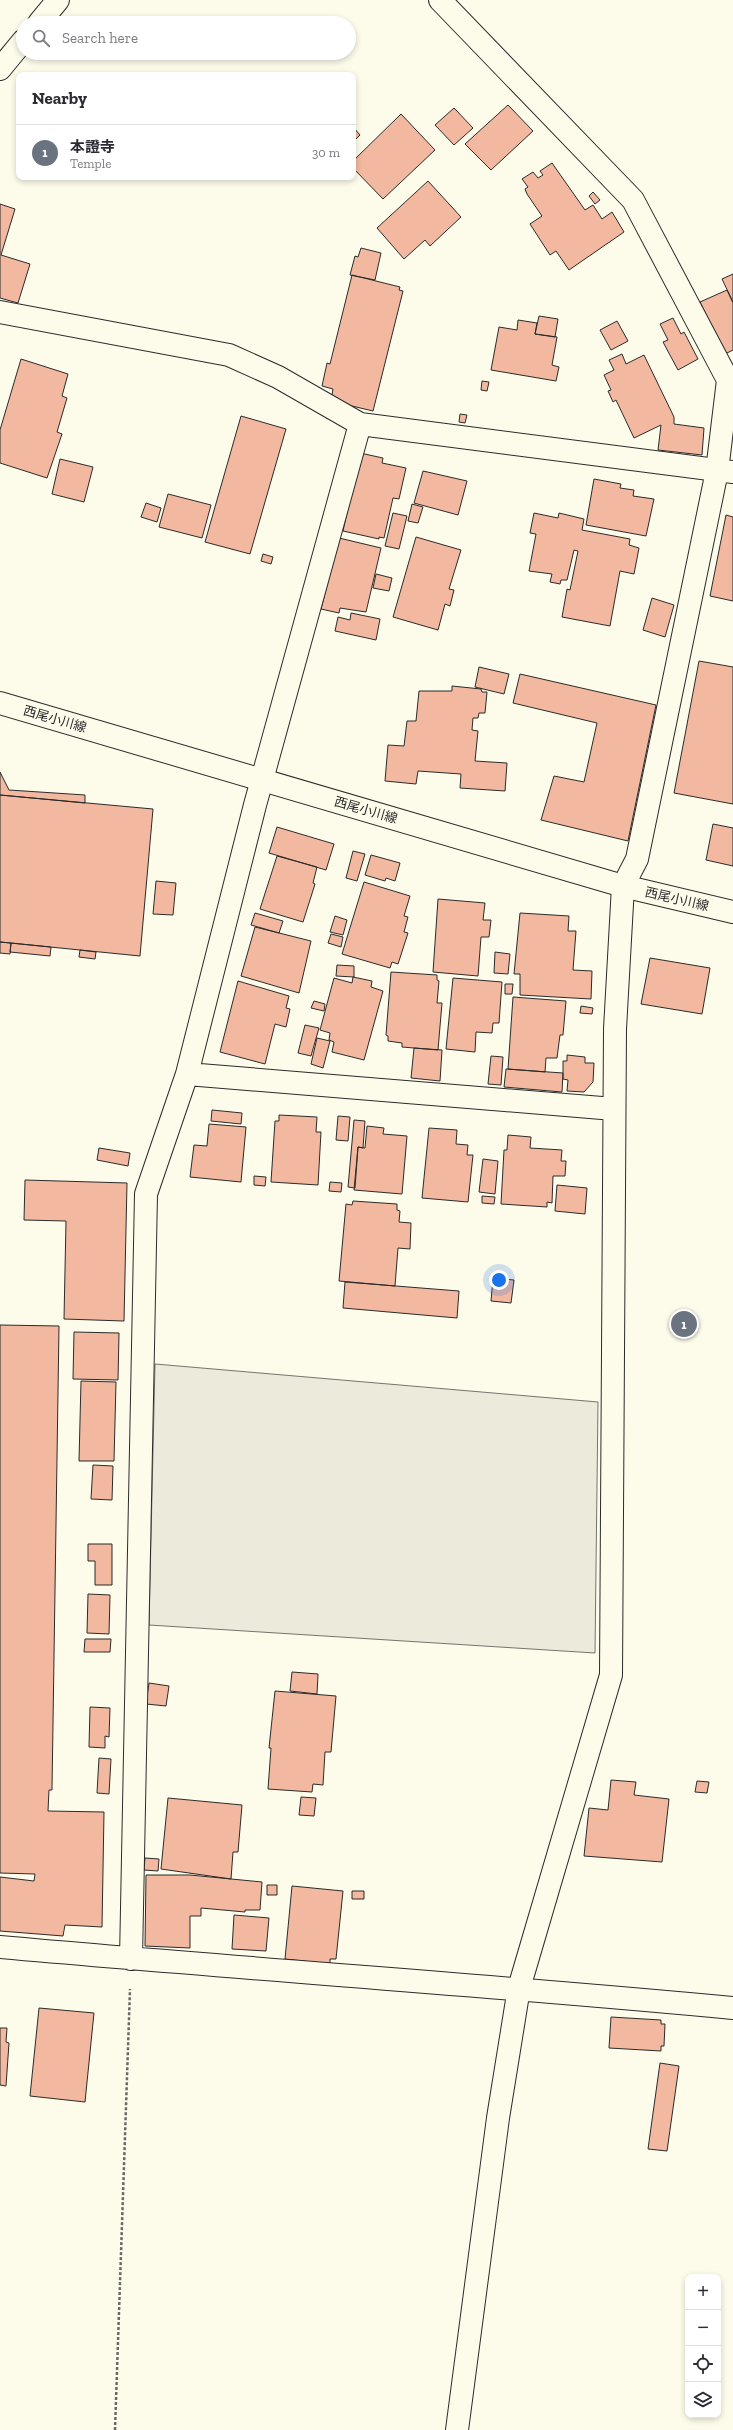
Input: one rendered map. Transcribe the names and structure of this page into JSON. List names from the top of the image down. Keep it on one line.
{"streets":{"street":["西尾小川線"]},"page":{"search":"Search here","heading":"Nearby","list":[{"mark":"1","name":"本證寺","note":"Temple","value":"30 m"}],"pins":"1","map_buttons":["+","−"]}}
